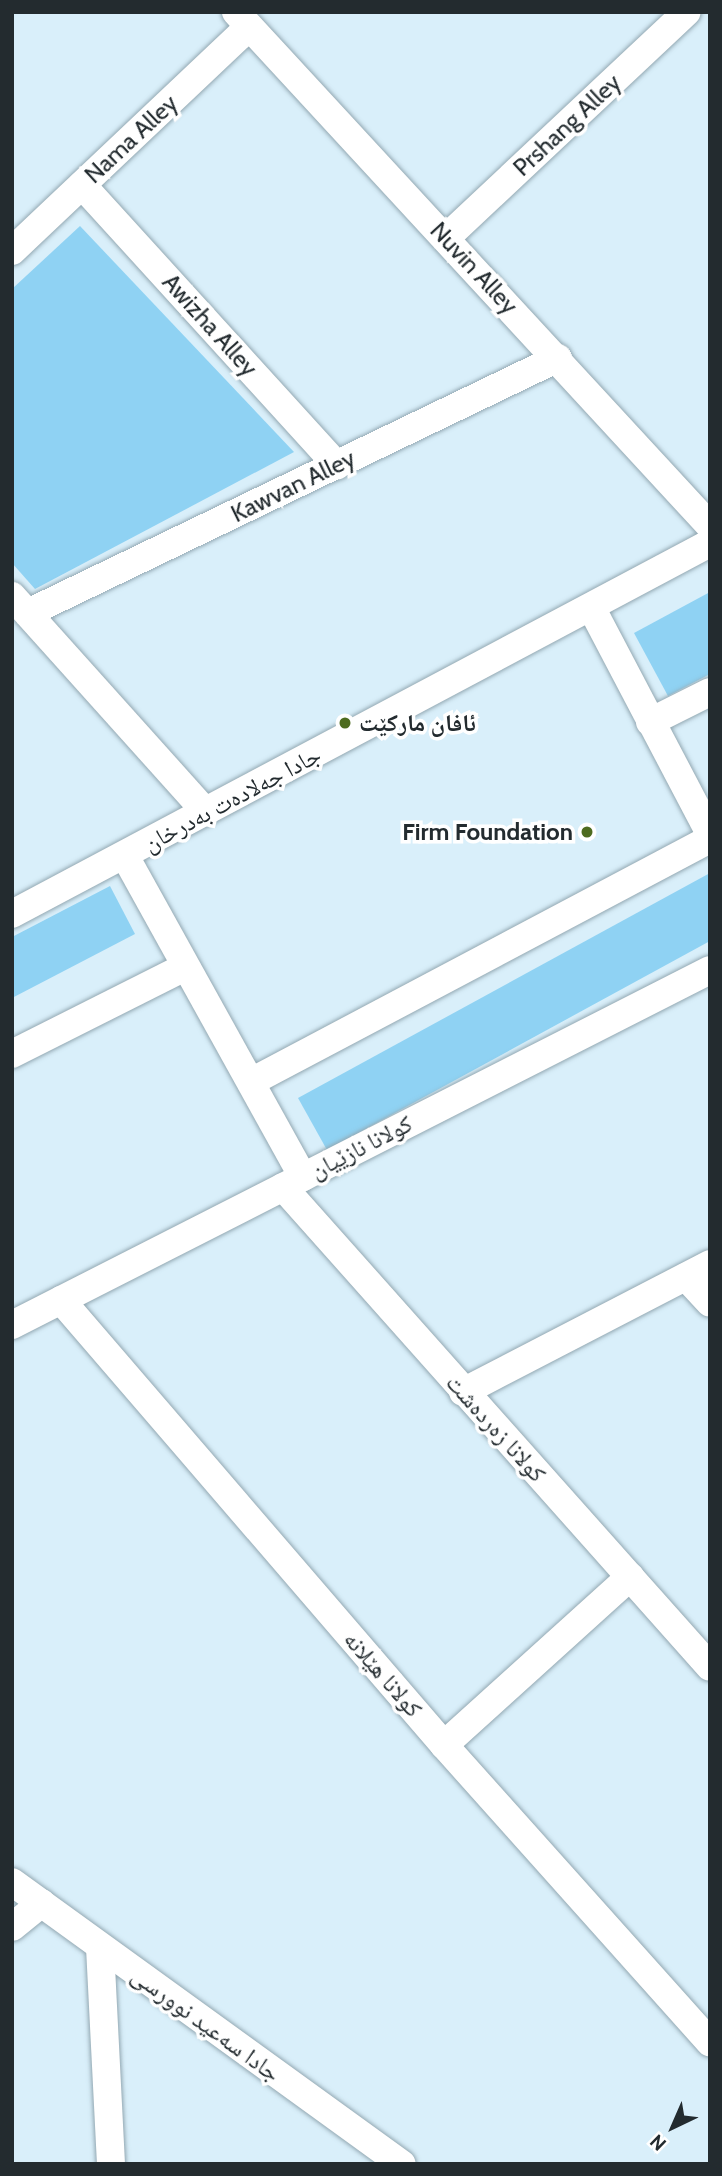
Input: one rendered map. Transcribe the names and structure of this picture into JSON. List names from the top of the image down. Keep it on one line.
{"streets":{"street":["Prshang Alley","Nama Alley","Nuvin Alley","Awizha Alley","Kawvan Alley","جادا جەلادەت بەدرخان","کولانا نازێیان","کولانا زەردەشت","کولانا هێلانە","جادا سەعید نوورسی"]},"crossings":[["Prshang Alley","Nuvin Alley"],["Nama Alley","Nuvin Alley"],["Nama Alley","Awizha Alley"],["Nuvin Alley","Kawvan Alley"],["Awizha Alley","Kawvan Alley"],["جادا جەلادەت بەدرخان","کولانا زەردەشت"],["کولانا نازێیان","کولانا زەردەشت"],["کولانا نازێیان","کولانا هێلانە"]],"places":["ئافان مارکێت","Firm Foundation"],"north":"bottom left"}
